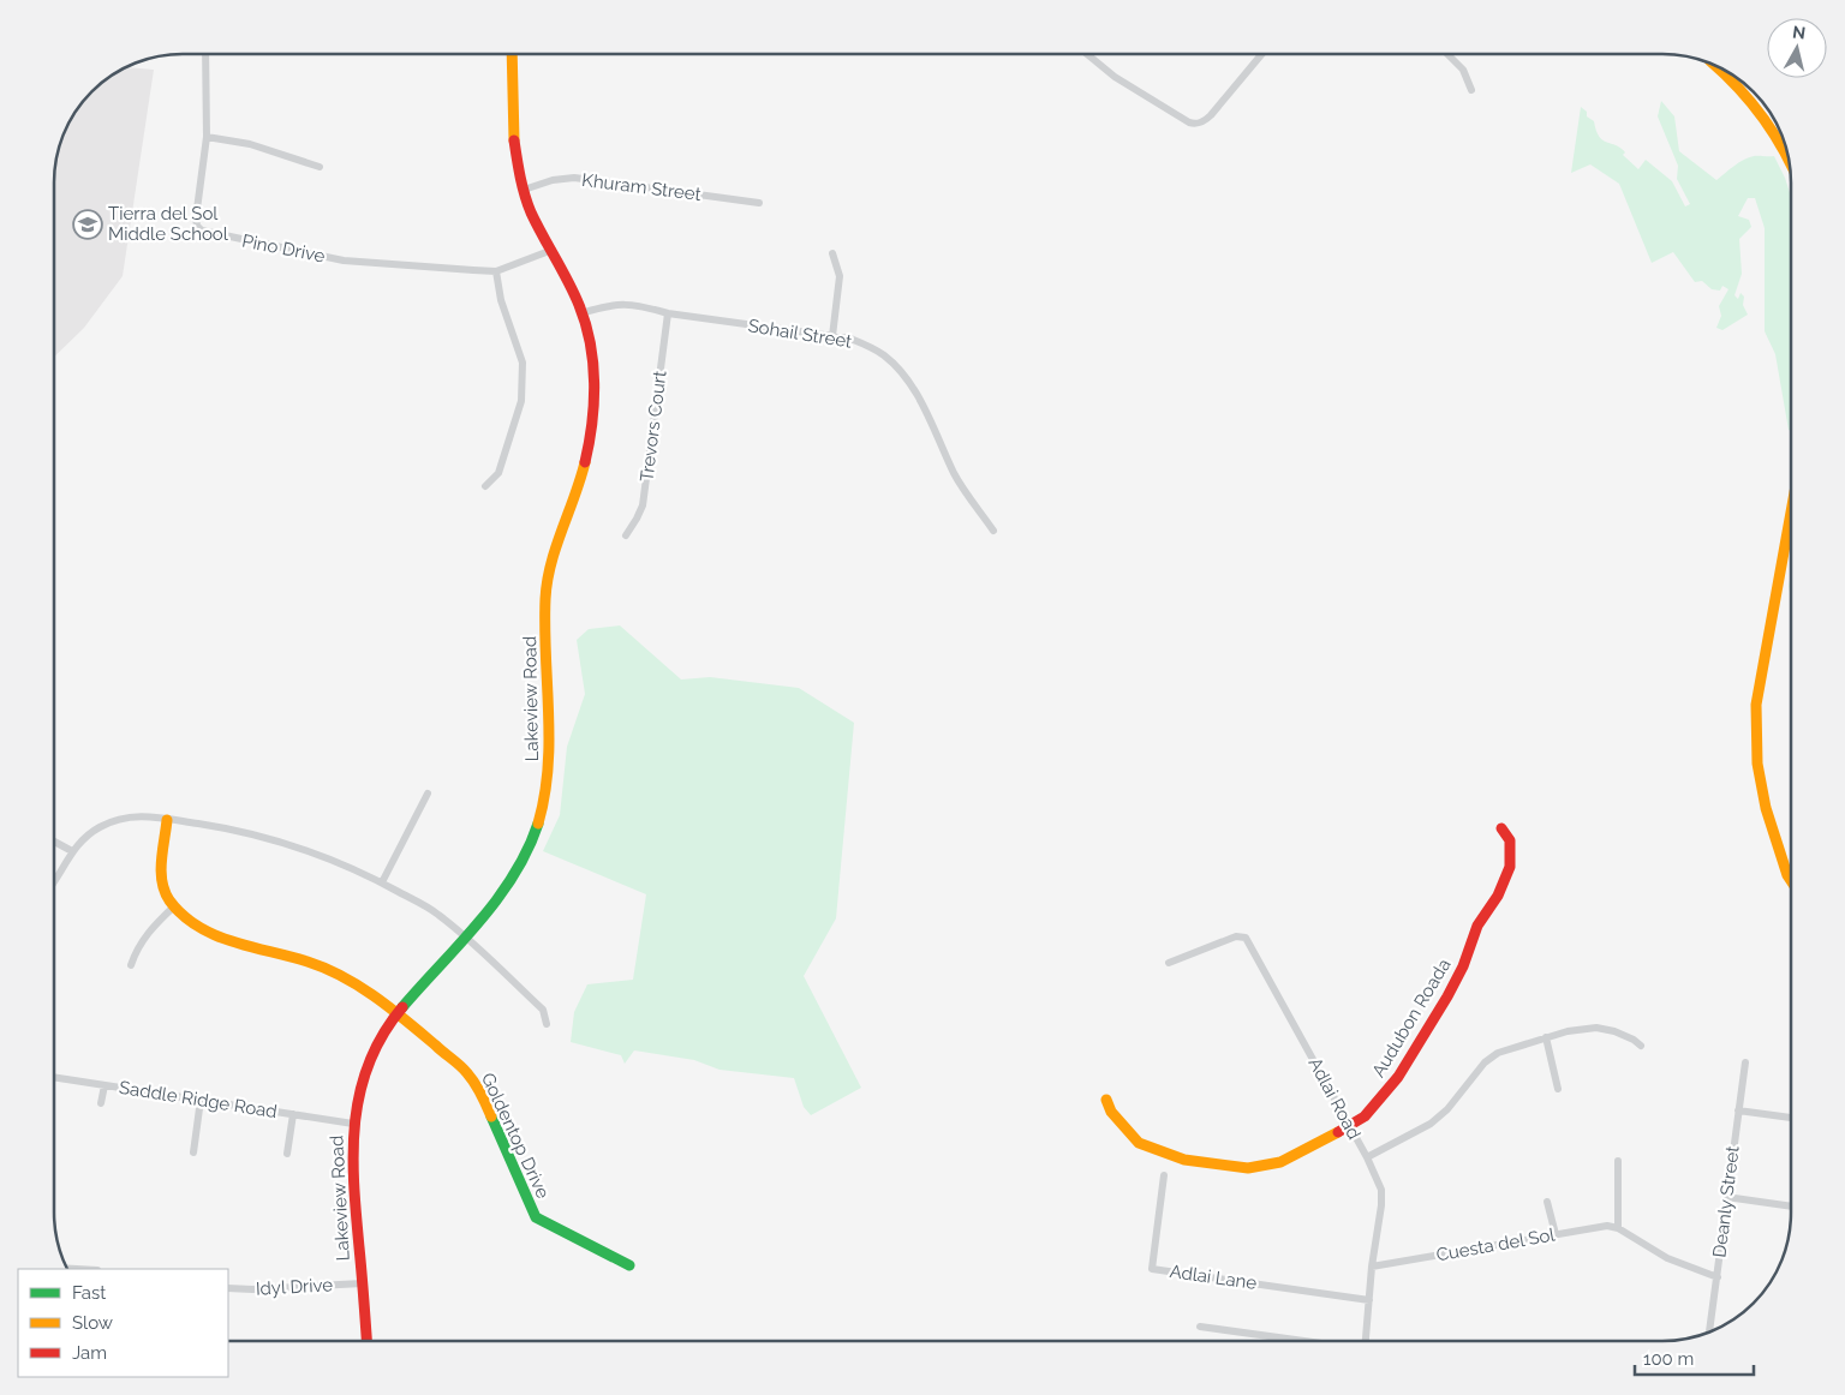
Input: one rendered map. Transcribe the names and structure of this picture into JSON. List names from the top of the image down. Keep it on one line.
{"streets":{"street":["Khuram Street","Pino Drive","Sohail Street","Trevors Court","Lakeview Road","Audubon Roada","Adlai Road","Saddle Ridge Road","Goldentop Drive","Deanly Street","Cuesta del Sol","Adlai Lane","Idyl Drive"]},"crossings":[["Khuram Street","Lakeview Road"],["Pino Drive","Lakeview Road"],["Sohail Street","Trevors Court"],["Sohail Street","Lakeview Road"],["Lakeview Road","Saddle Ridge Road"],["Lakeview Road","Goldentop Drive"],["Lakeview Road","Idyl Drive"],["Audubon Roada","Adlai Road"],["Adlai Road","Cuesta del Sol"],["Adlai Road","Adlai Lane"]],"places":{"school or university":["Tierra del Sol Middle School"]},"legend":["Fast","Slow","Jam"],"scale_bar":"100 m","north":"top"}
